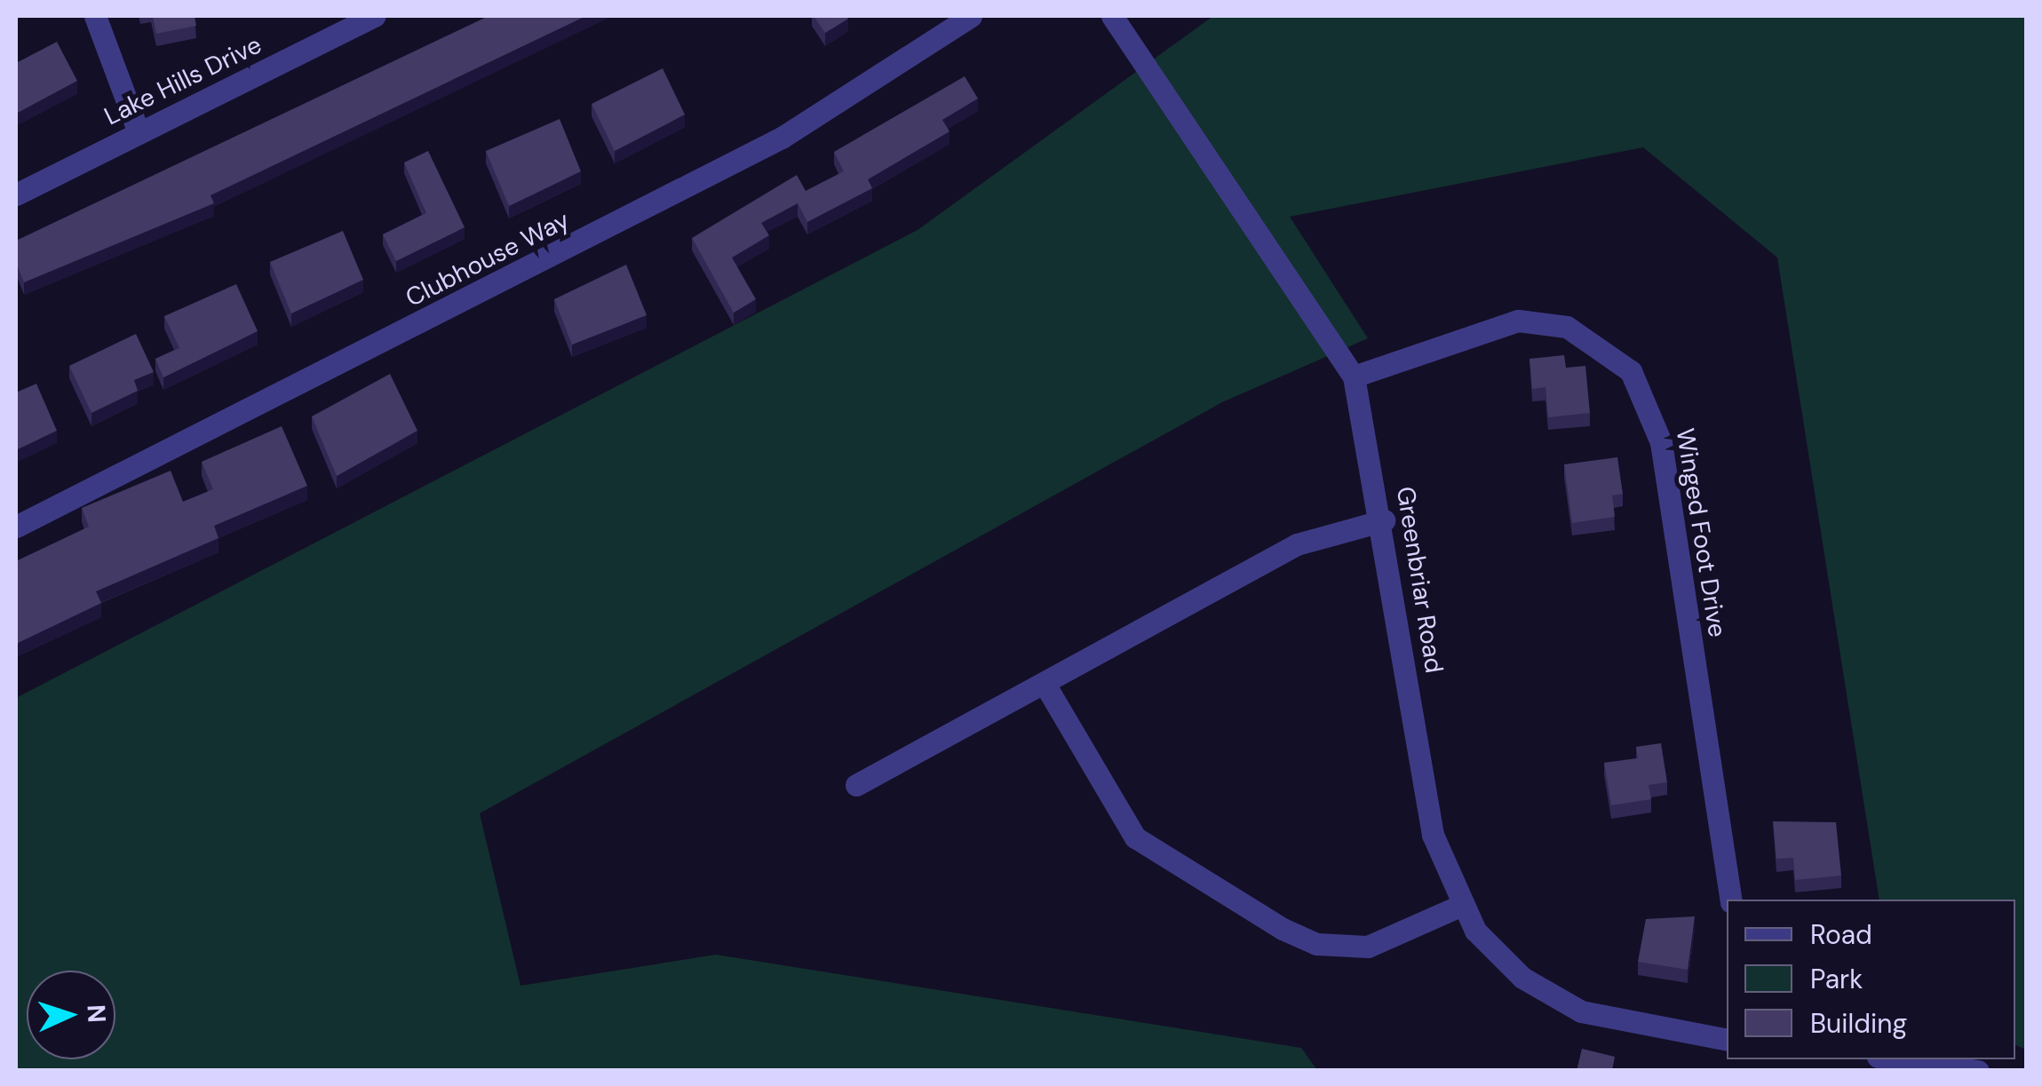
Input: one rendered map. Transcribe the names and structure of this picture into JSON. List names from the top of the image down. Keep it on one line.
{"streets":{"street":["Lake Hills Drive","Clubhouse Way","Winged Foot Drive","Greenbriar Road"]},"crossings":[["Winged Foot Drive","Greenbriar Road"]],"legend":["Road","Park","Building"],"north":"right"}
